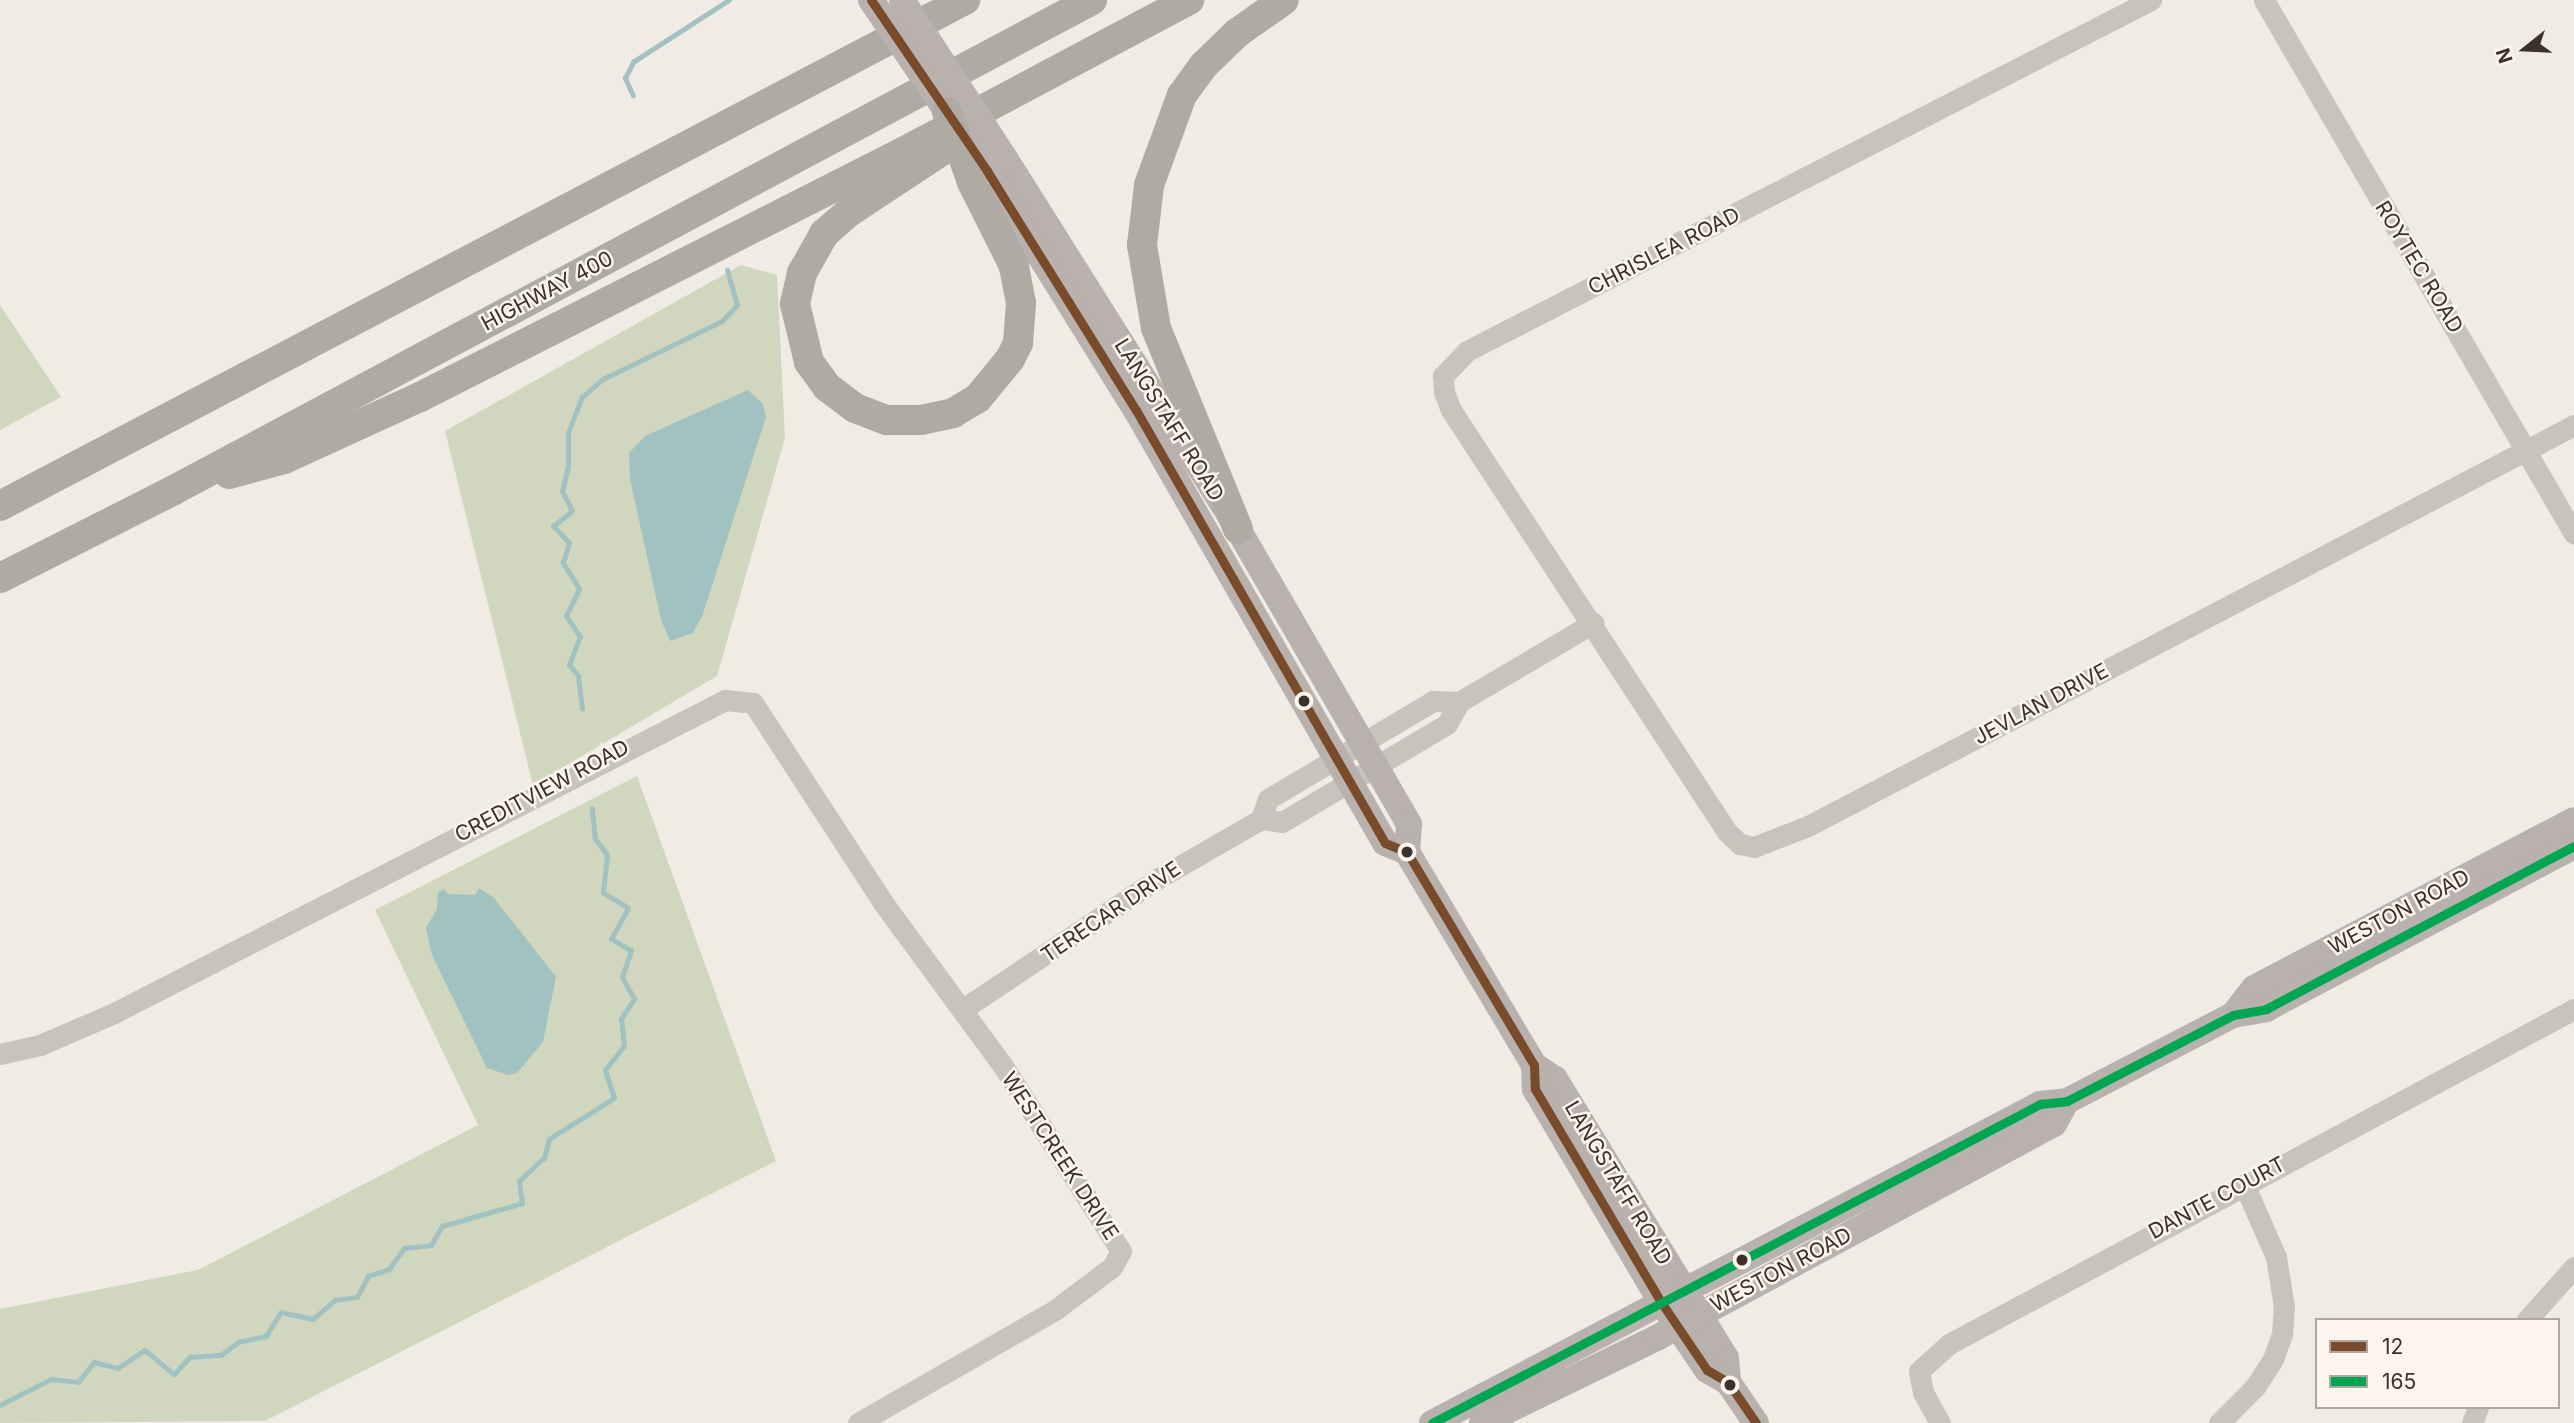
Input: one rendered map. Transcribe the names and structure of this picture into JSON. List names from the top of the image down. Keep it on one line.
{"streets":{"highway":["HIGHWAY 400"],"main road":["LANGSTAFF ROAD","WESTON ROAD"],"street":["CHRISLEA ROAD","ROYTEC ROAD","JEVLAN DRIVE","CREDITVIEW ROAD","TERECAR DRIVE","WESTCREEK DRIVE","DANTE COURT"]},"crossings":[["CHRISLEA ROAD","JEVLAN DRIVE"],["CHRISLEA ROAD","TERECAR DRIVE"],["ROYTEC ROAD","JEVLAN DRIVE"],["LANGSTAFF ROAD","TERECAR DRIVE"],["LANGSTAFF ROAD","WESTON ROAD"],["JEVLAN DRIVE","TERECAR DRIVE"],["CREDITVIEW ROAD","TERECAR DRIVE"],["CREDITVIEW ROAD","WESTCREEK DRIVE"],["TERECAR DRIVE","WESTCREEK DRIVE"]],"lines":["transit line 12","transit line 165"],"legend":["12","165"],"north":"left"}
